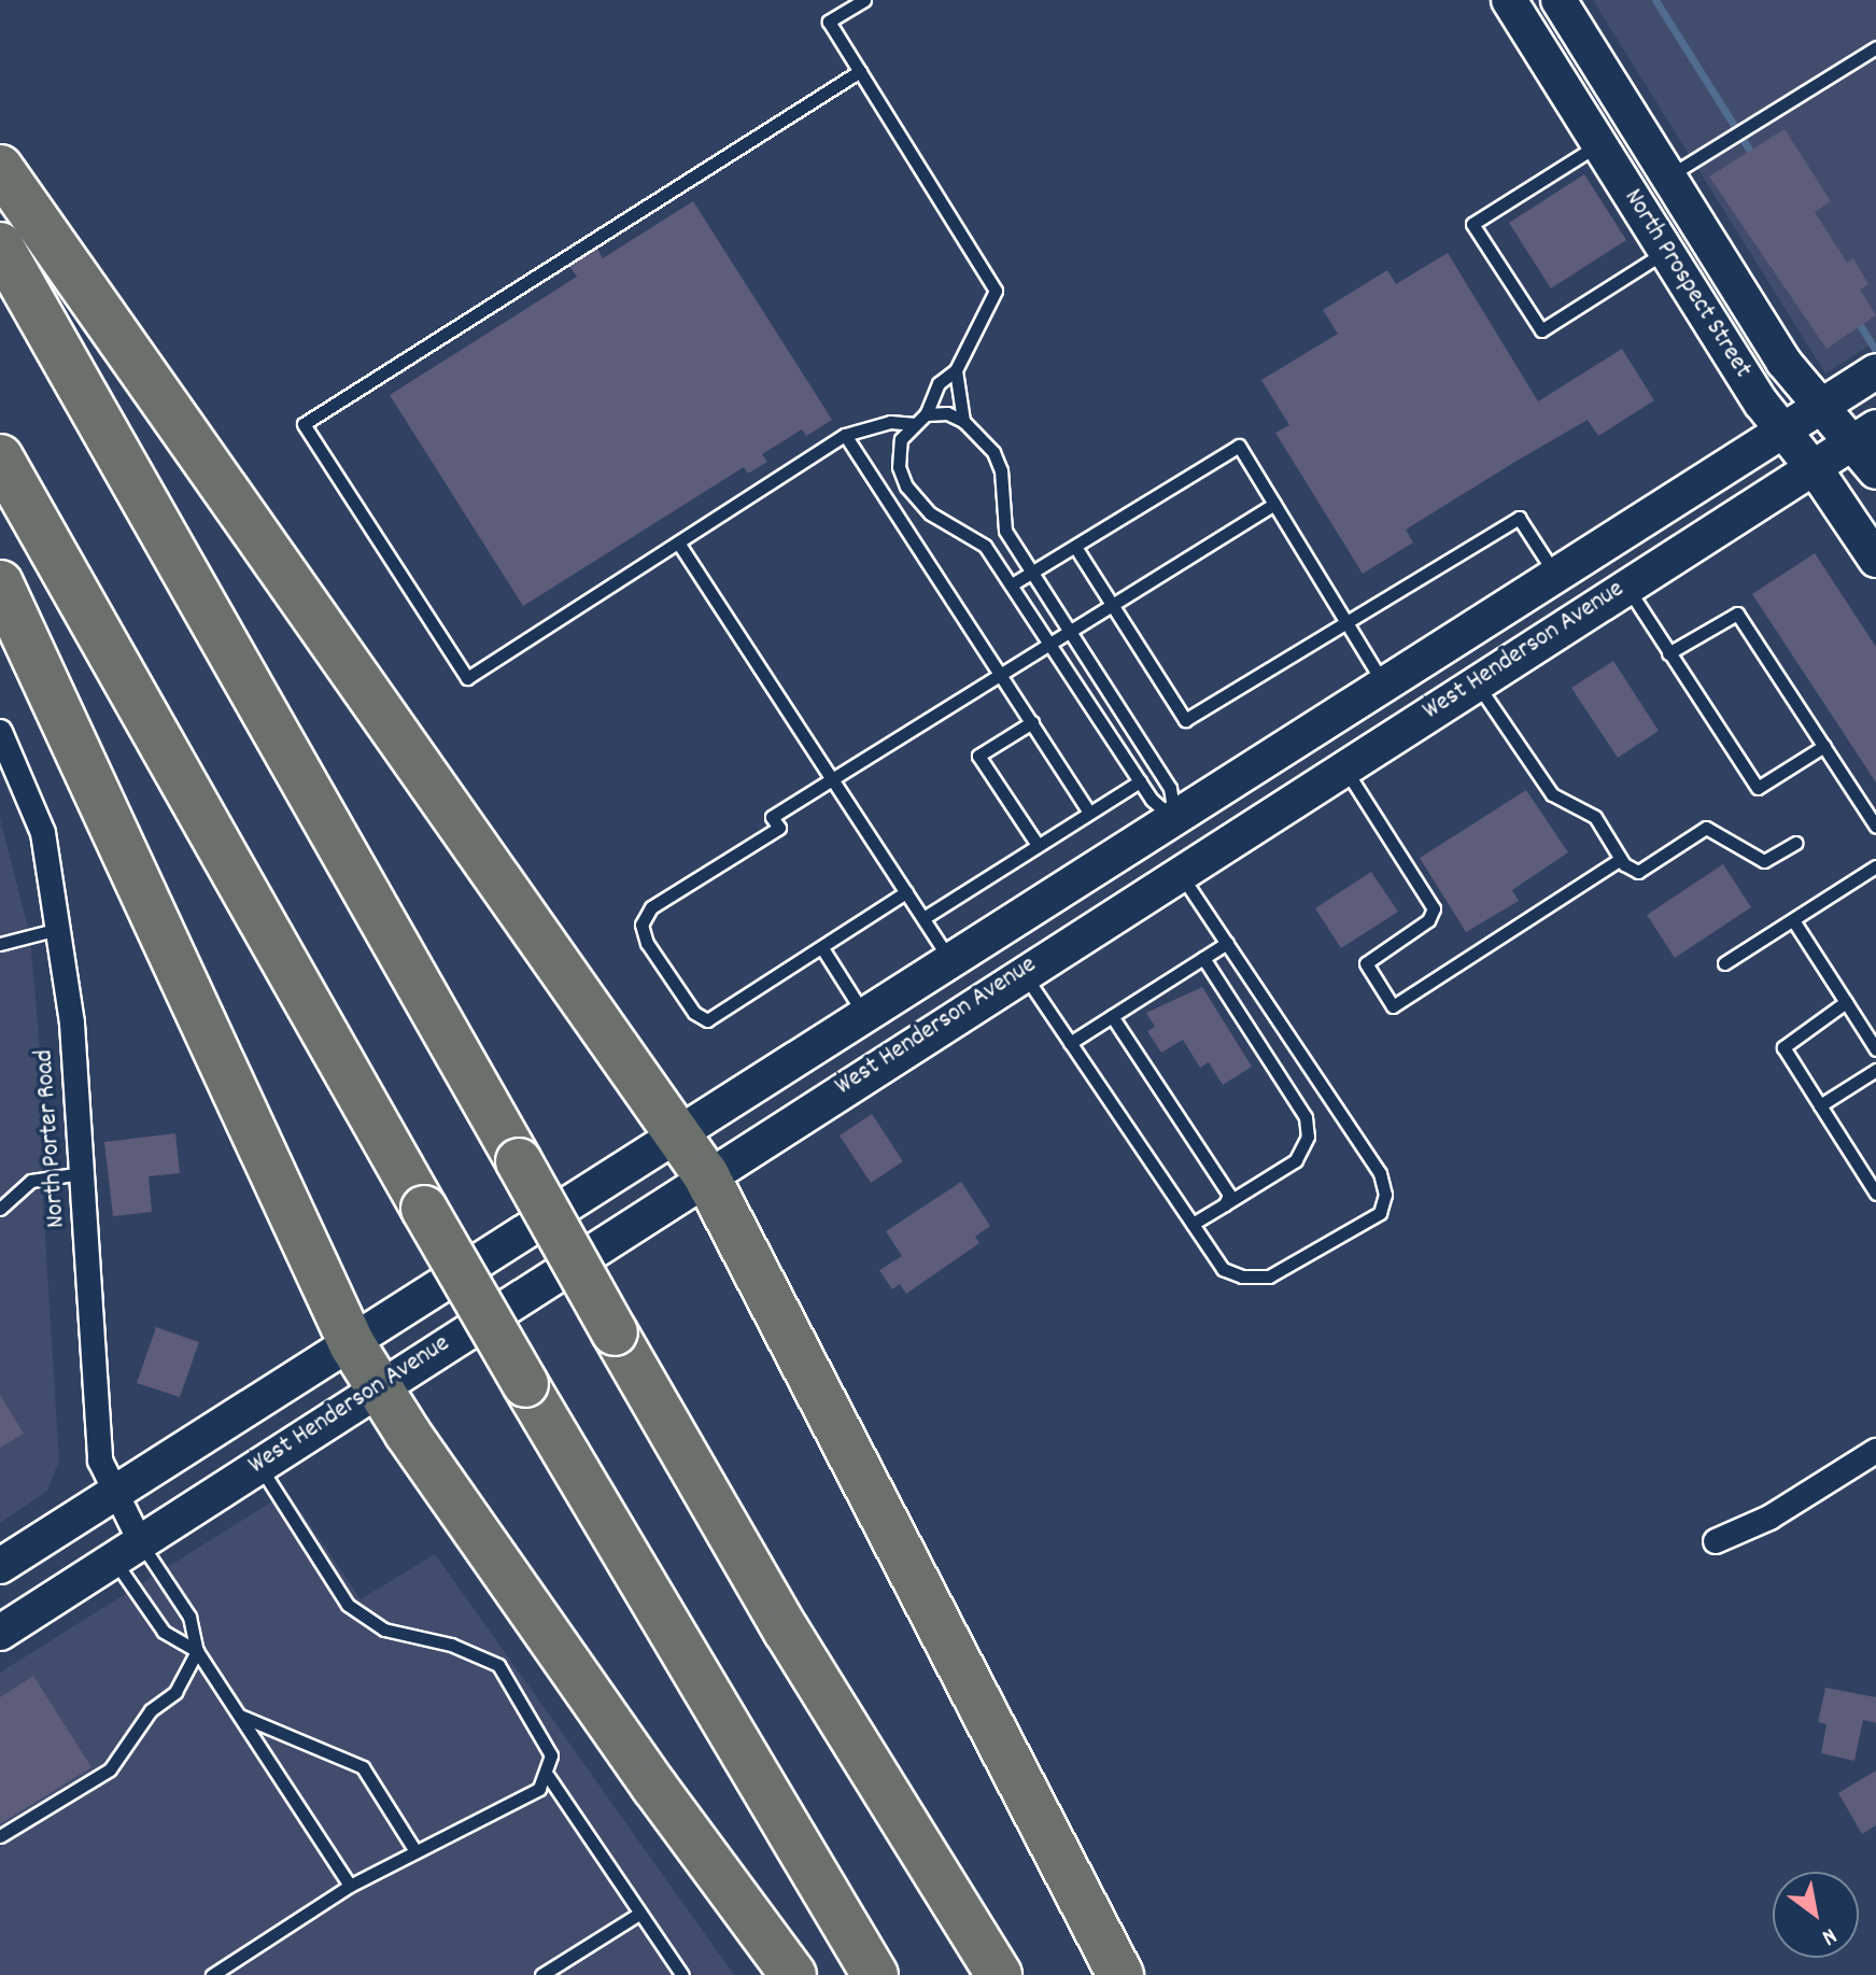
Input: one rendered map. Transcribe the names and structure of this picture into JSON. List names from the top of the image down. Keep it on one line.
{"streets":{"main road":["North Prospect Street","West Henderson Avenue"],"street":["North Porter Road"]},"crossings":[["North Prospect Street","West Henderson Avenue"],["West Henderson Avenue","North Porter Road"]],"north":"bottom right"}
